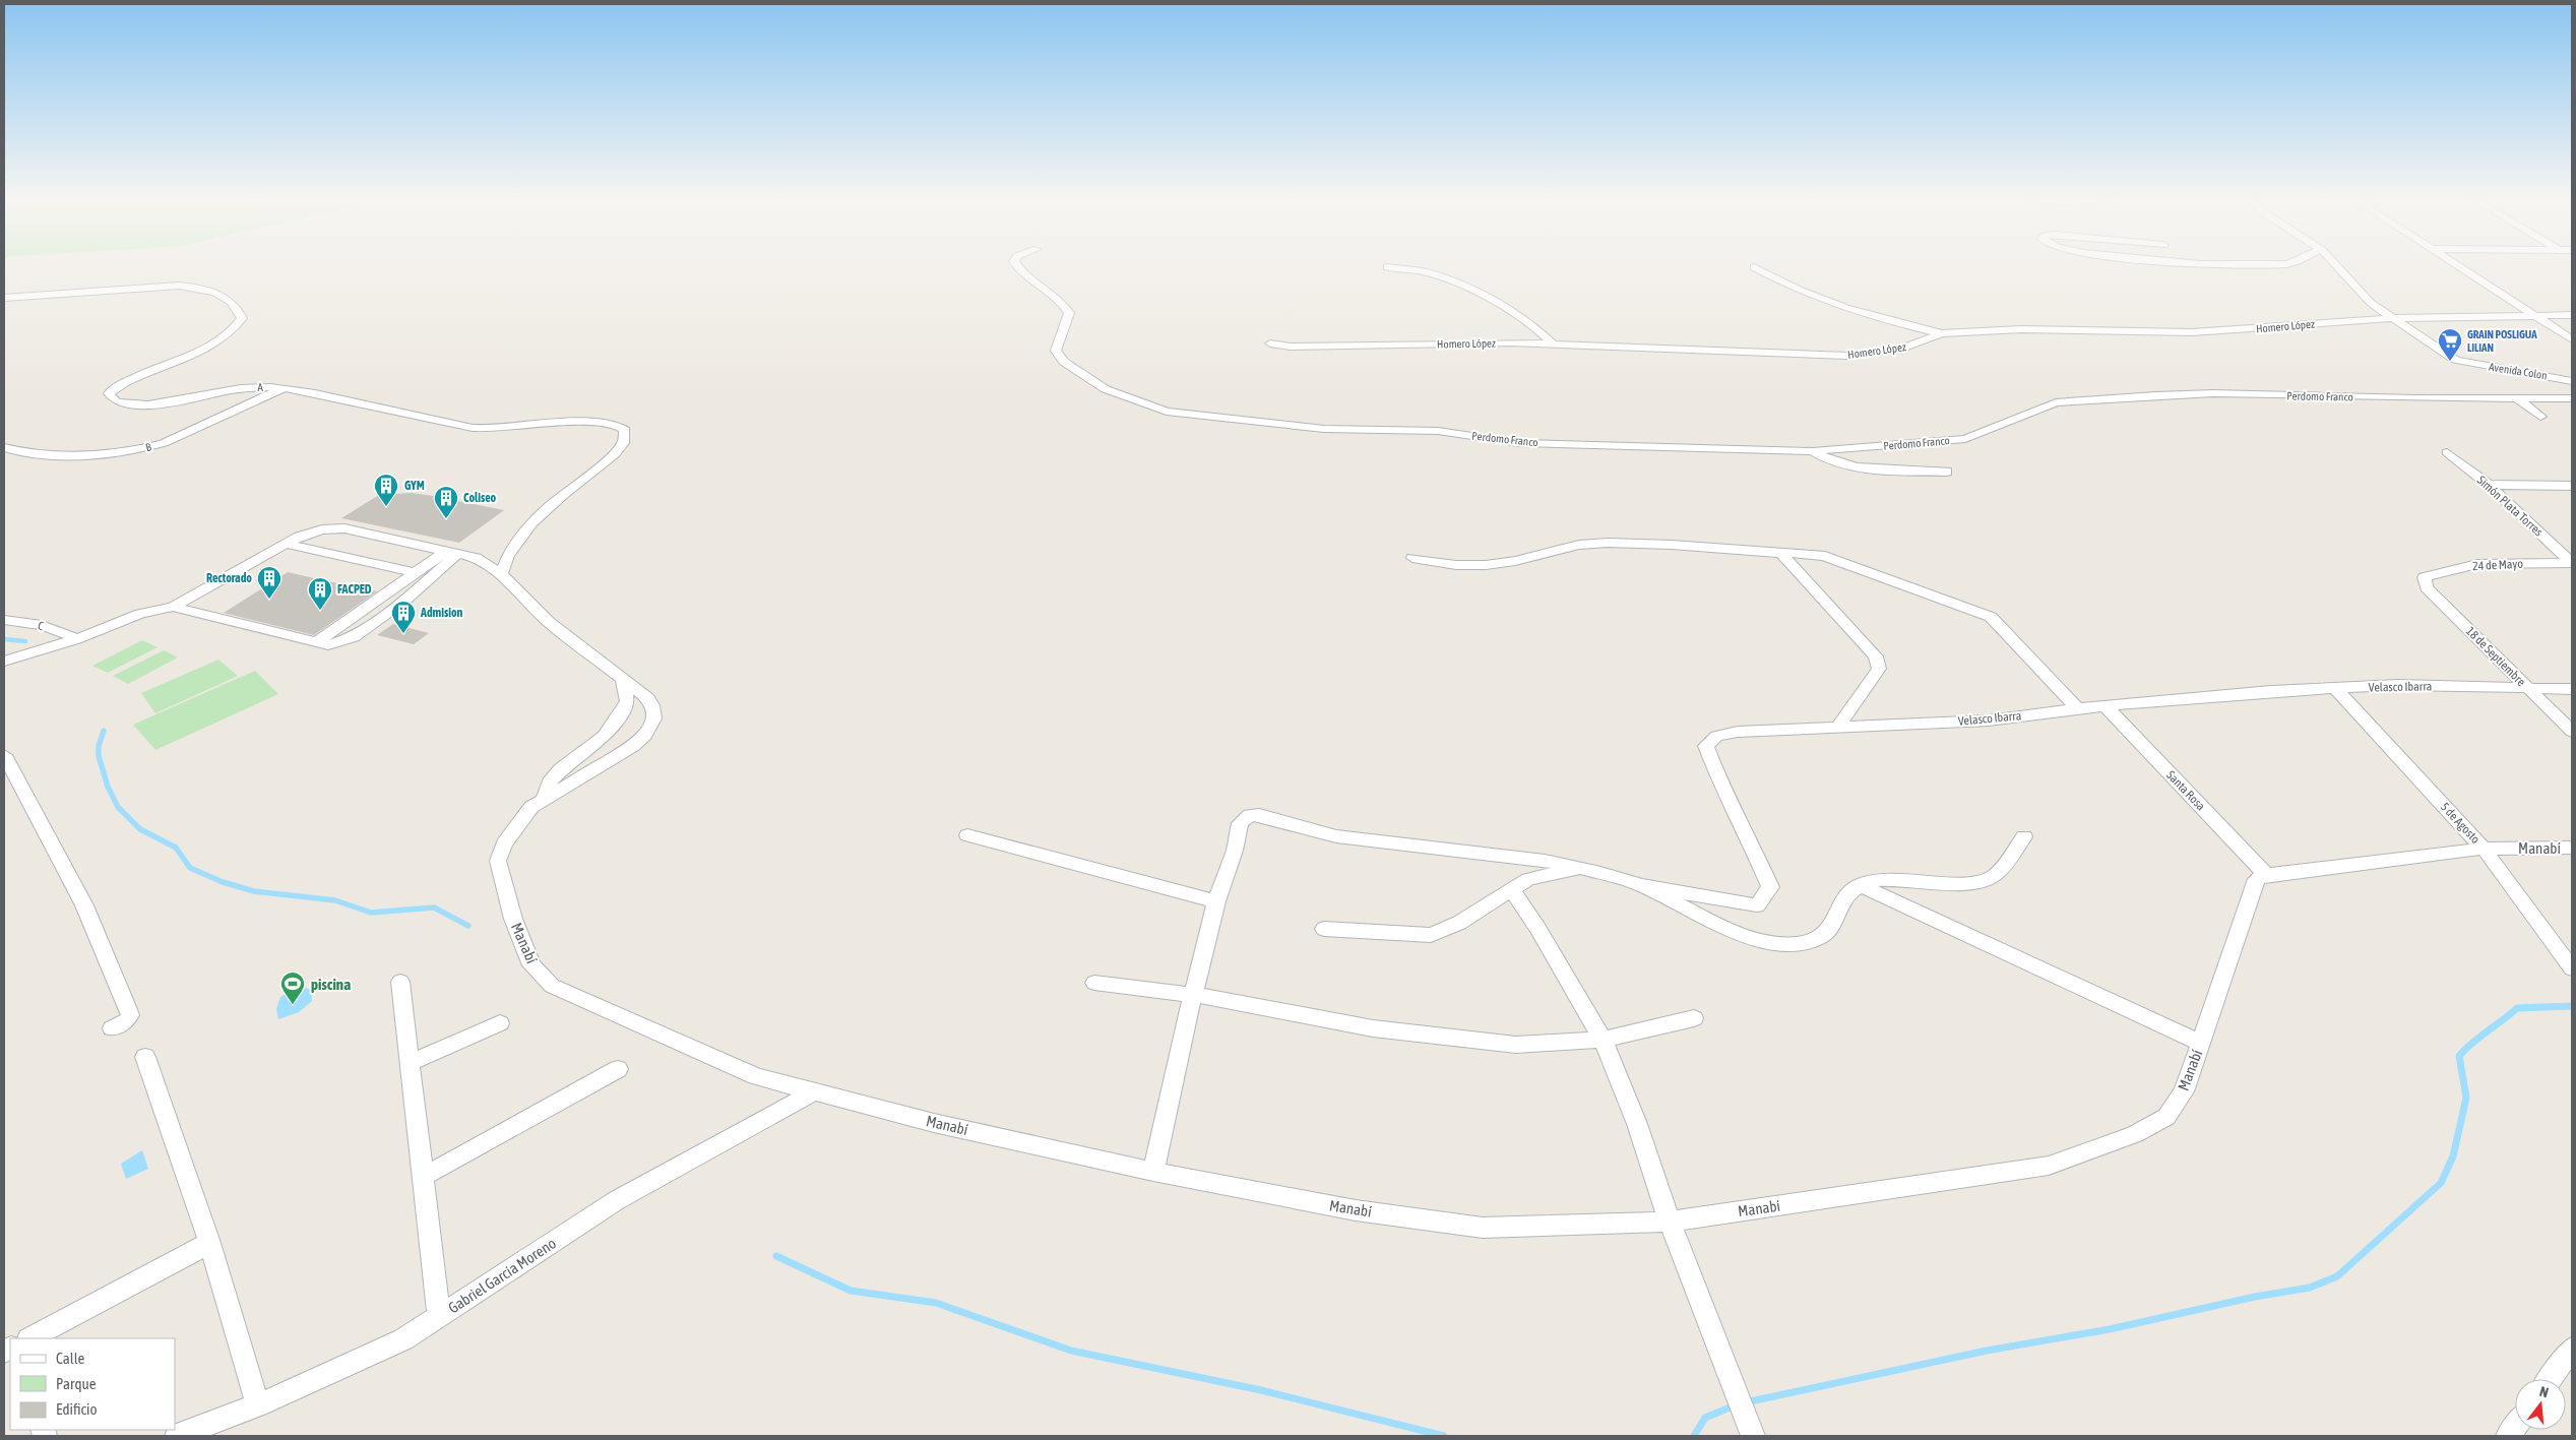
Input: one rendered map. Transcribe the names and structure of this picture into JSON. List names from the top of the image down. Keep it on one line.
{"streets":{"street":["Homero López","Avenida Colon","A","Perdomo Franco","B","Simón Plata Torres","24 de Mayo","C","18 de Septiembre","Velasco Ibarra","Santa Rosa","5 de Agosto","Manabí","Gabriel Garcia Moreno"]},"crossings":[["Homero López","Avenida Colon"],["A","B"],["A","Manabí"],["Simón Plata Torres","24 de Mayo"],["24 de Mayo","18 de Septiembre"],["18 de Septiembre","Velasco Ibarra"],["Velasco Ibarra","Santa Rosa"],["Velasco Ibarra","5 de Agosto"],["Santa Rosa","Manabí"],["5 de Agosto","Manabí"],["Manabí","Gabriel Garcia Moreno"]],"places":{"supermarket":["GRAIN POSLIGUA LILIAN"],"building":["GYM","Coliseo","Rectorado","FACPED","Admision"],"sports":["piscina"]},"legend":["Calle","Parque","Edificio"],"north":"top"}
